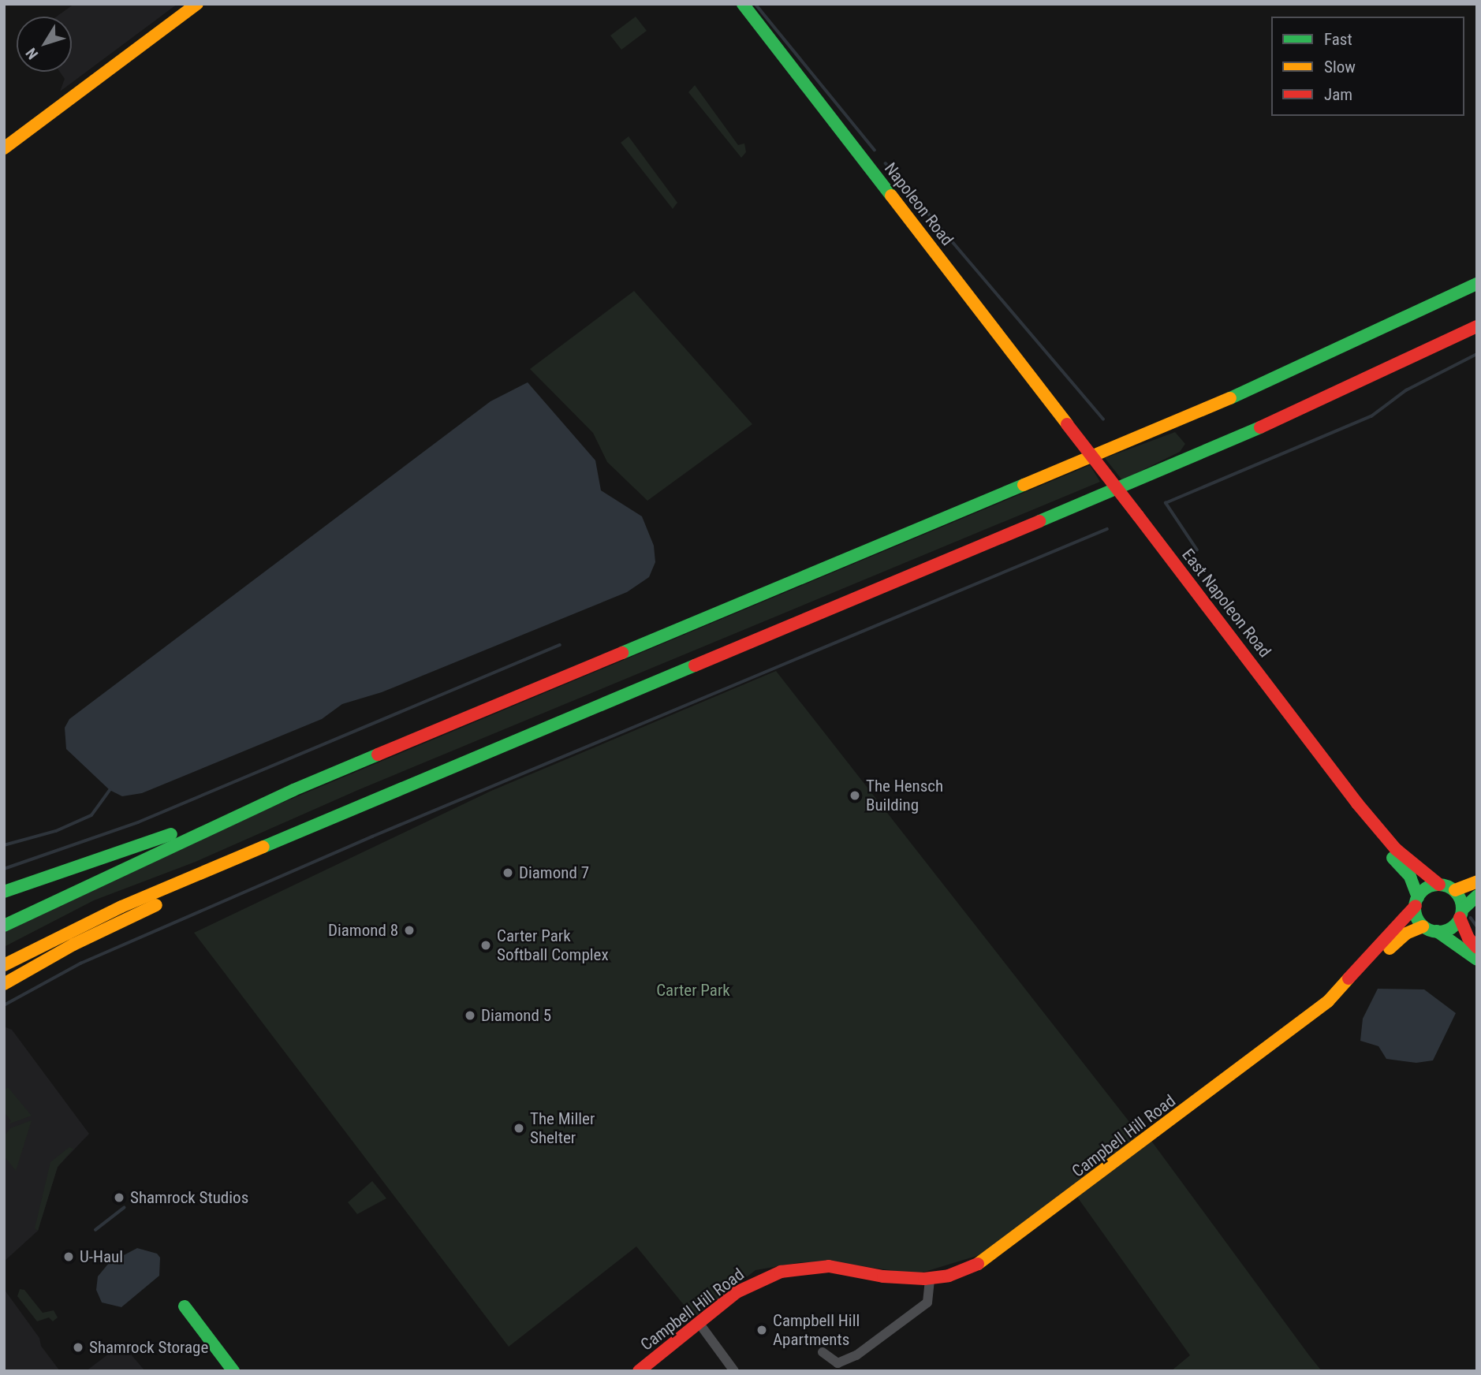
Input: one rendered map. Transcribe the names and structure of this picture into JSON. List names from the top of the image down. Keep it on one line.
{"streets":{"main road":["Napoleon Road","East Napoleon Road","Campbell Hill Road"]},"crossings":[["Napoleon Road","East Napoleon Road"],["East Napoleon Road","Campbell Hill Road"]],"parks":["Carter Park"],"places":["The Hensch Building","Diamond 7","Diamond 8","Carter Park Softball Complex","Diamond 5","The Miller Shelter","Shamrock Studios","U-Haul","Campbell Hill Apartments","Shamrock Storage"],"legend":["Fast","Slow","Jam"],"north":"bottom left"}
